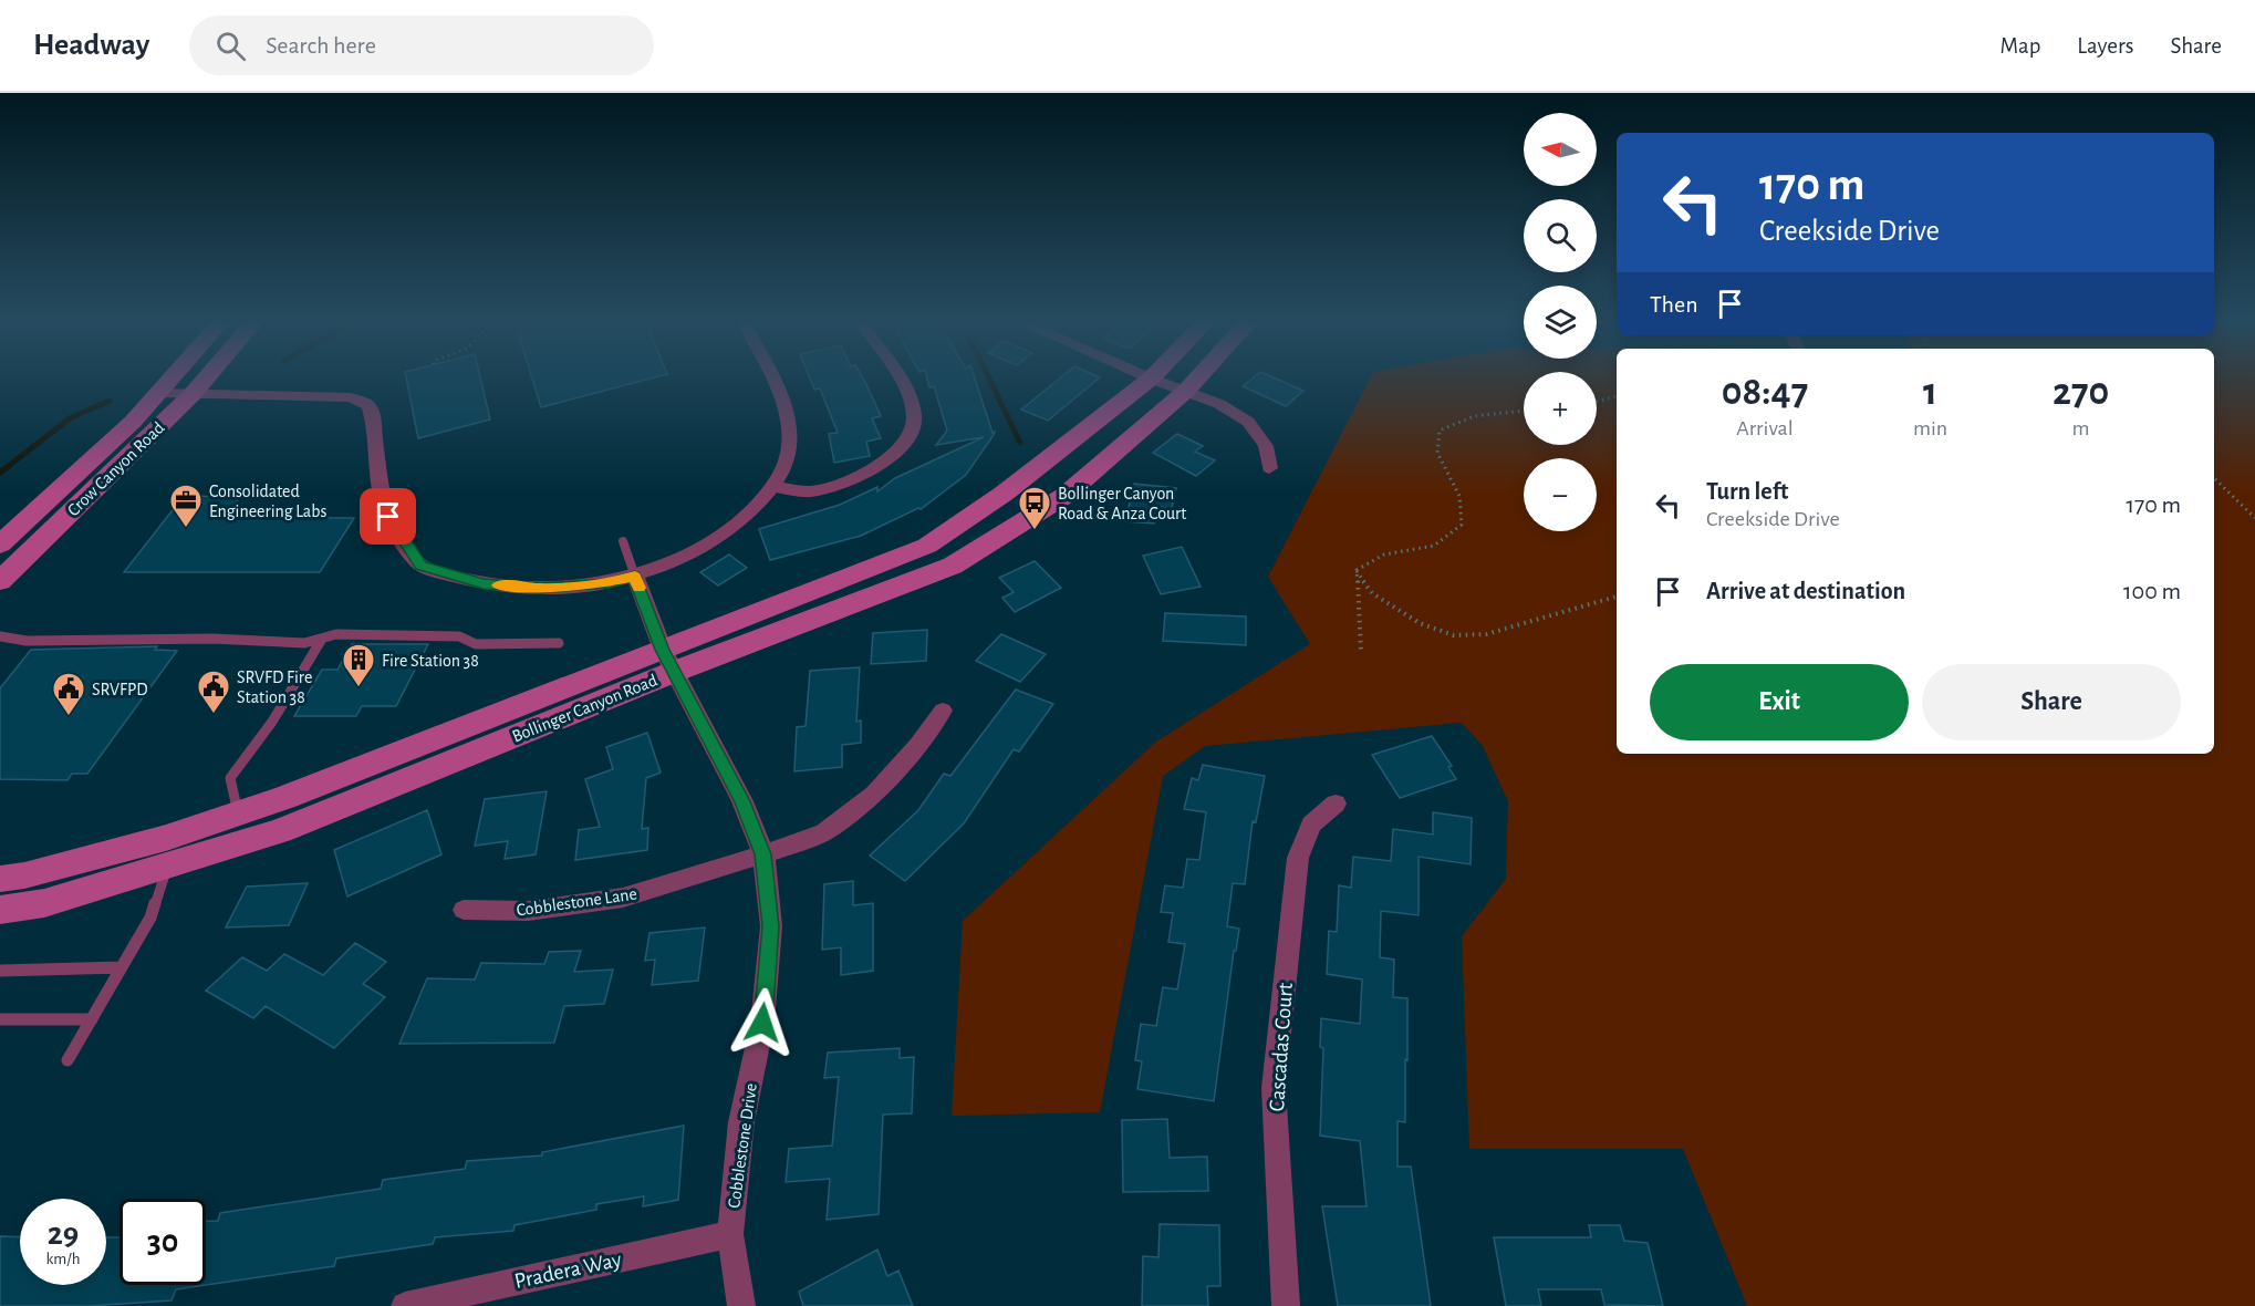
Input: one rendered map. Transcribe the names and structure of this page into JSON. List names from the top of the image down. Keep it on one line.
{"streets":{"main road":["Crow Canyon Road","Bollinger Canyon Road"],"street":["Cobblestone Lane","Cascadas Court","Cobblestone Drive","Pradera Way"]},"crossings":[["Bollinger Canyon Road","Cobblestone Drive"],["Cobblestone Lane","Cobblestone Drive"],["Cobblestone Drive","Pradera Way"]],"places":{"office":["Consolidated Engineering Labs"],"bus stop":["Bollinger Canyon Road & Anza Court"],"building":["Fire Station 38"],"public building":["SRVFD Fire Station 38","SRVFPD"]},"north":"left","page":{"header":"Headway","search":"Search here","nav":["Map","Layers","Share"],"map_buttons":["+","−"],"turn":["170 m","Creekside Drive"],"then":"Then","eta":["08:47","Arrival","1","min","270","m"],"list":[{"name":"Turn left","note":"Creekside Drive","value":"170 m"},{"name":"Arrive at destination","value":"100 m"}],"buttons":["Exit","Share"],"speed":"29 km/h","limit":"30"}}
